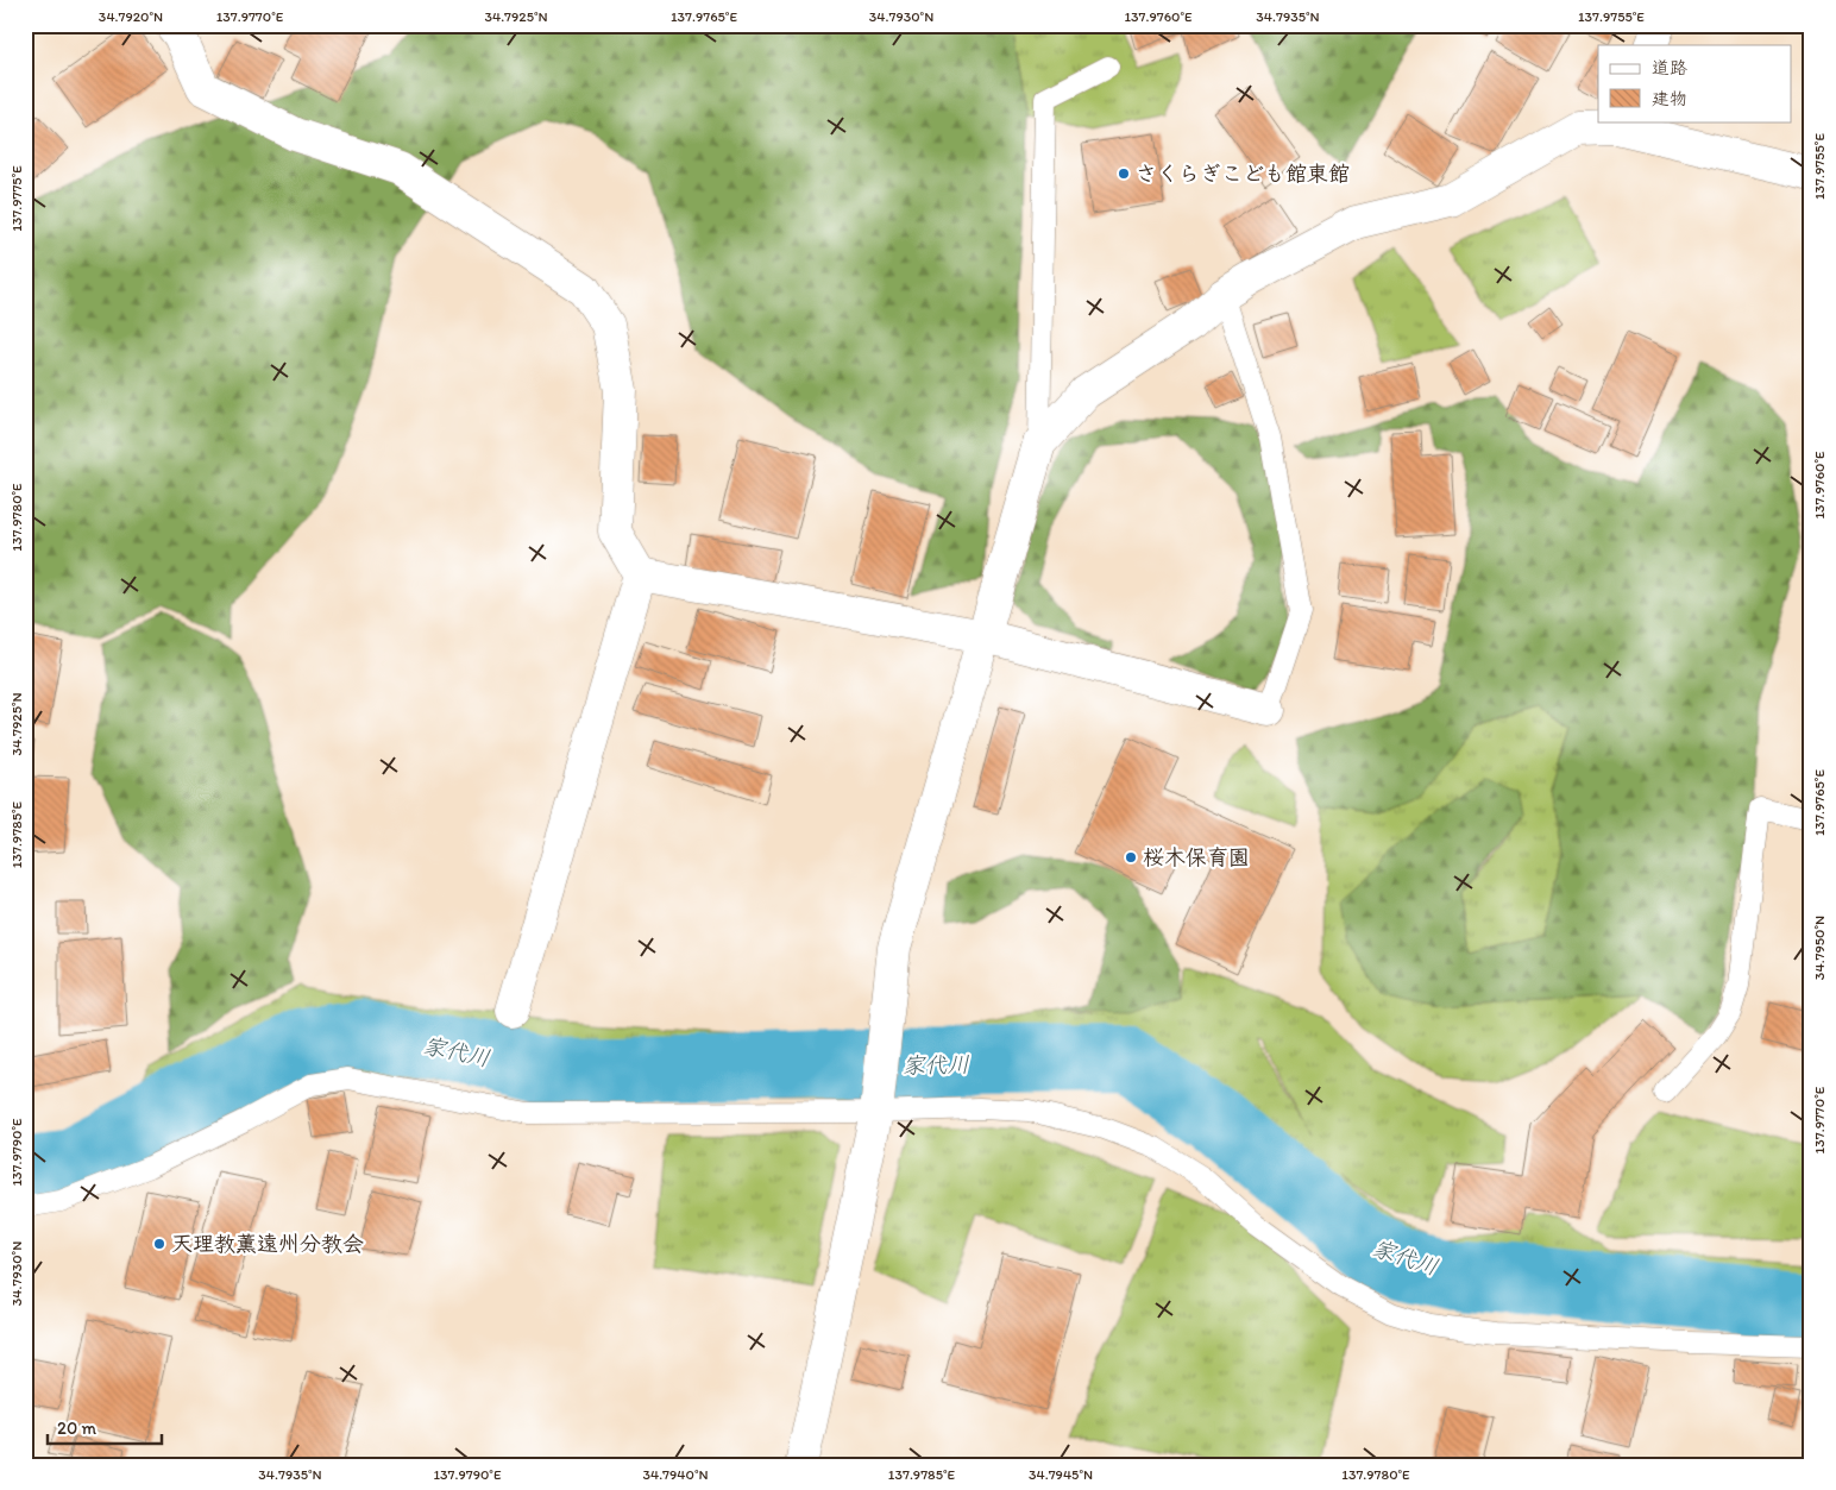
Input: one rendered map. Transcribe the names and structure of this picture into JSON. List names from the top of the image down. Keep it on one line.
{"water":["家代川"],"places":["さくらぎこども館東館","桜木保育園","天理教薫遠州分教会"],"legend":["道路","建物"],"scale_bar":"20 m","coordinates":["34.7920°N","137.9770°E","34.7925°N","137.9765°E","34.7930°N","137.9760°E","34.7935°N","137.9755°E","137.9775°E","137.9780°E","137.9785°E","34.7950°N","137.9790°E","34.7940°N","34.7945°N"]}
